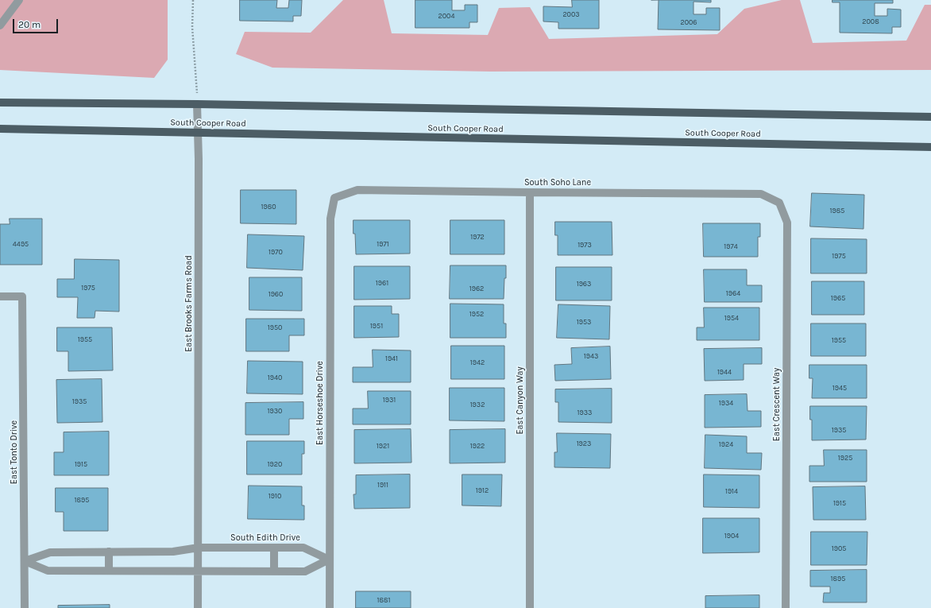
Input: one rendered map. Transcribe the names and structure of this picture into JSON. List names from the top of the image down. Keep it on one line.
{"streets":{"main road":["South Cooper Road"],"street":["South Soho Lane","East Brooks Farms Road","East Canyon Way","East Horseshoe Drive","East Crescent Way","East Tonto Drive","South Edith Drive"]},"crossings":[["South Cooper Road","East Brooks Farms Road"],["South Soho Lane","East Canyon Way"],["South Soho Lane","East Horseshoe Drive"],["South Soho Lane","East Crescent Way"],["East Brooks Farms Road","South Edith Drive"],["East Horseshoe Drive","South Edith Drive"],["East Tonto Drive","South Edith Drive"]],"house_numbers":["2003","2004","2008","2006","1980","1985","1972","4495","1971","1973","1974","1970","1975","1961","1963","1975","1962","1964","1960","1965","1952","1954","1953","1951","1950","1955","1955","1943","1941","1942","1944","1940","1945","1931","1935","1934","1932","1930","1933","1935","1923","1924","1921","1922","1925","1915","1920","1911","1912","1914","1910","1895","1915","1904","1905","1895","1881"],"scale_bar":"20 m"}
